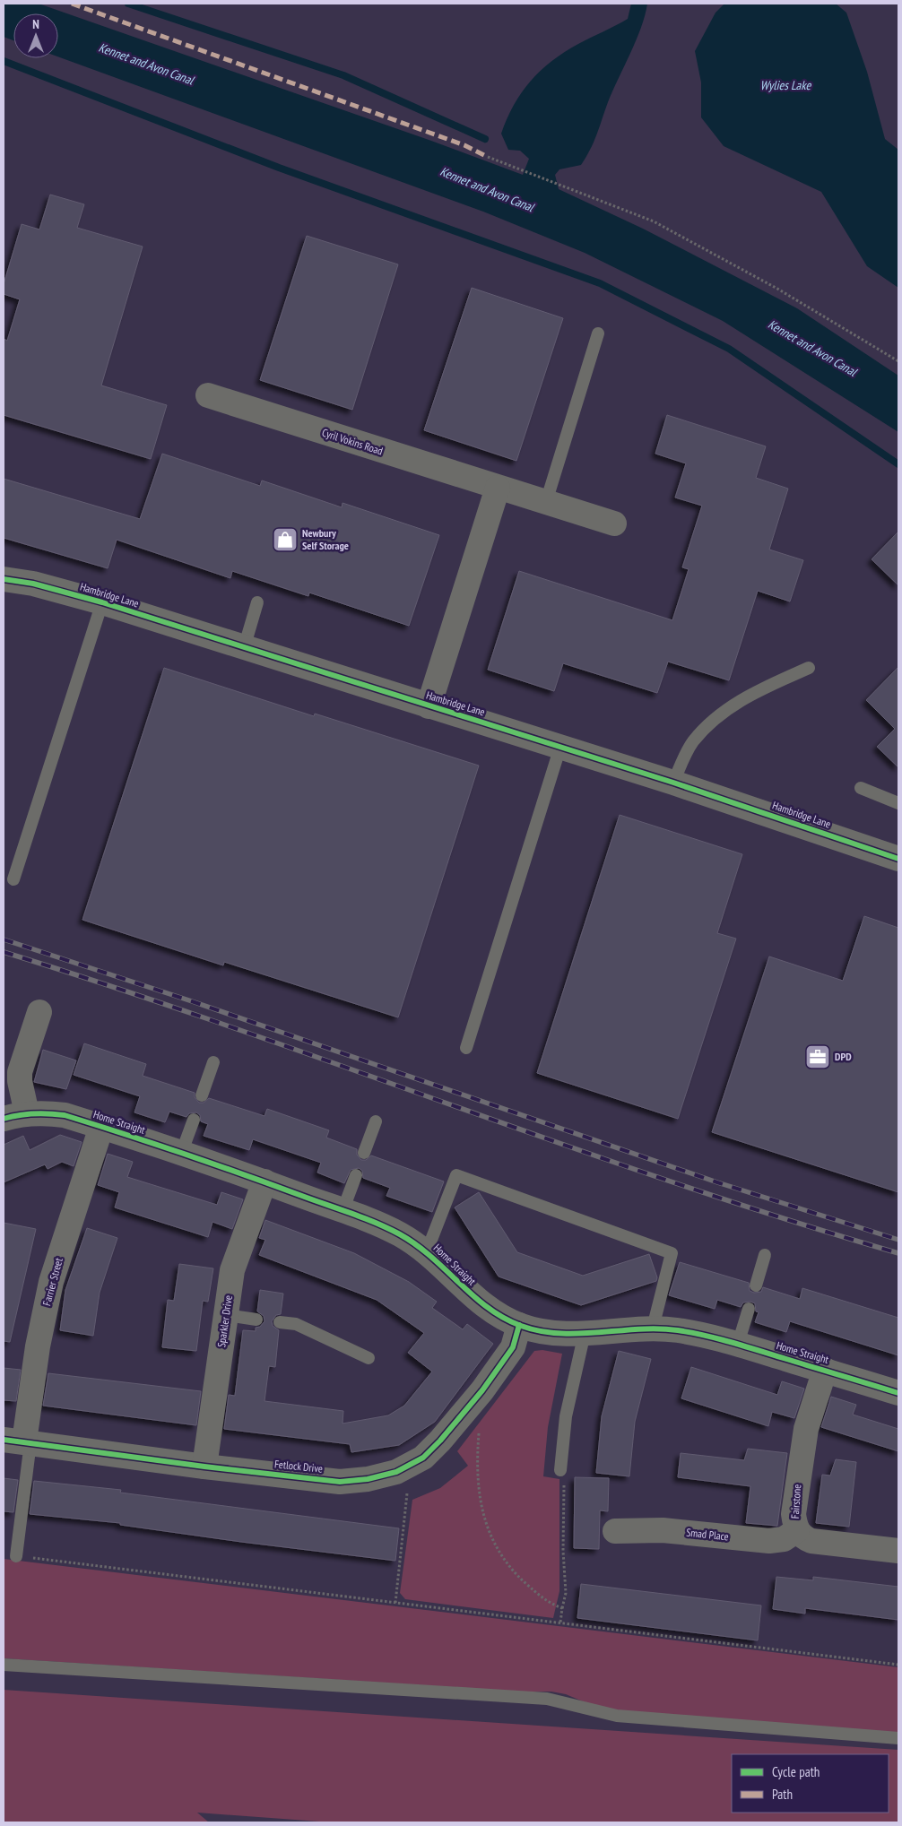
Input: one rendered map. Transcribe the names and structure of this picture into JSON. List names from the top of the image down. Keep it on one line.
{"streets":{"street":["Cyril Vokins Road","Hambridge Lane","Home Straight","Farrier Street","Sparkler Drive","Fetlock Drive","Fairstone","Smad Place"]},"crossings":[["Home Straight","Farrier Street"],["Home Straight","Sparkler Drive"],["Home Straight","Fetlock Drive"],["Home Straight","Fairstone"],["Farrier Street","Fetlock Drive"],["Sparkler Drive","Fetlock Drive"],["Fairstone","Smad Place"]],"water":["Kennet and Avon Canal","Wylies Lake"],"places":{"shop":["Newbury Self Storage"],"office":["DPD"]},"legend":["Cycle path","Path"],"north":"top"}
